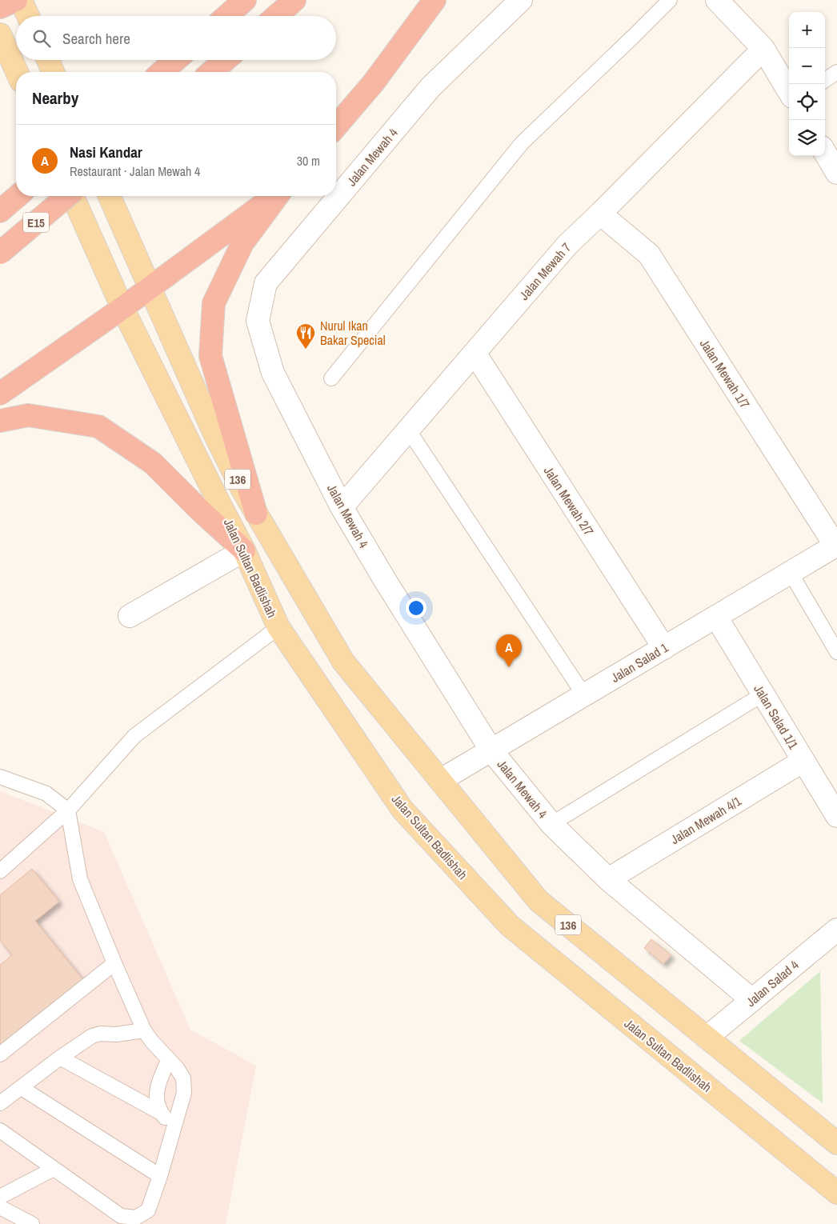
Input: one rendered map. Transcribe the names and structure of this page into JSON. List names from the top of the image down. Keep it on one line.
{"streets":{"highway":["E15"],"main road":["136","Jalan Sultan Badlishah"],"street":["Jalan Mewah 4","Jalan Mewah 7","Jalan Mewah 1/7","Jalan Mewah 2/7","Jalan Salad 1","Jalan Salad 1/1","Jalan Mewah 4/1","Jalan Salad 4"]},"crossings":[["Jalan Mewah 4","Jalan Mewah 7"],["Jalan Mewah 4","Jalan Salad 1"],["Jalan Mewah 4","Jalan Mewah 4/1"],["Jalan Mewah 4","Jalan Salad 4"],["Jalan Mewah 7","Jalan Mewah 1/7"],["Jalan Mewah 7","Jalan Mewah 2/7"],["Jalan Mewah 1/7","Jalan Salad 1"],["136","Jalan Sultan Badlishah"],["136","Jalan Salad 1"],["136","Jalan Salad 4"],["Jalan Mewah 2/7","Jalan Salad 1"],["Jalan Salad 1","Jalan Salad 1/1"],["Jalan Salad 1/1","Jalan Mewah 4/1"]],"places":{"restaurant":["Nurul Ikan Bakar Special"]},"page":{"map_buttons":["+","−"],"search":"Search here","heading":"Nearby","list":[{"mark":"A","name":"Nasi Kandar","note":"Restaurant · Jalan Mewah 4","value":"30 m"}],"pins":"A"}}
